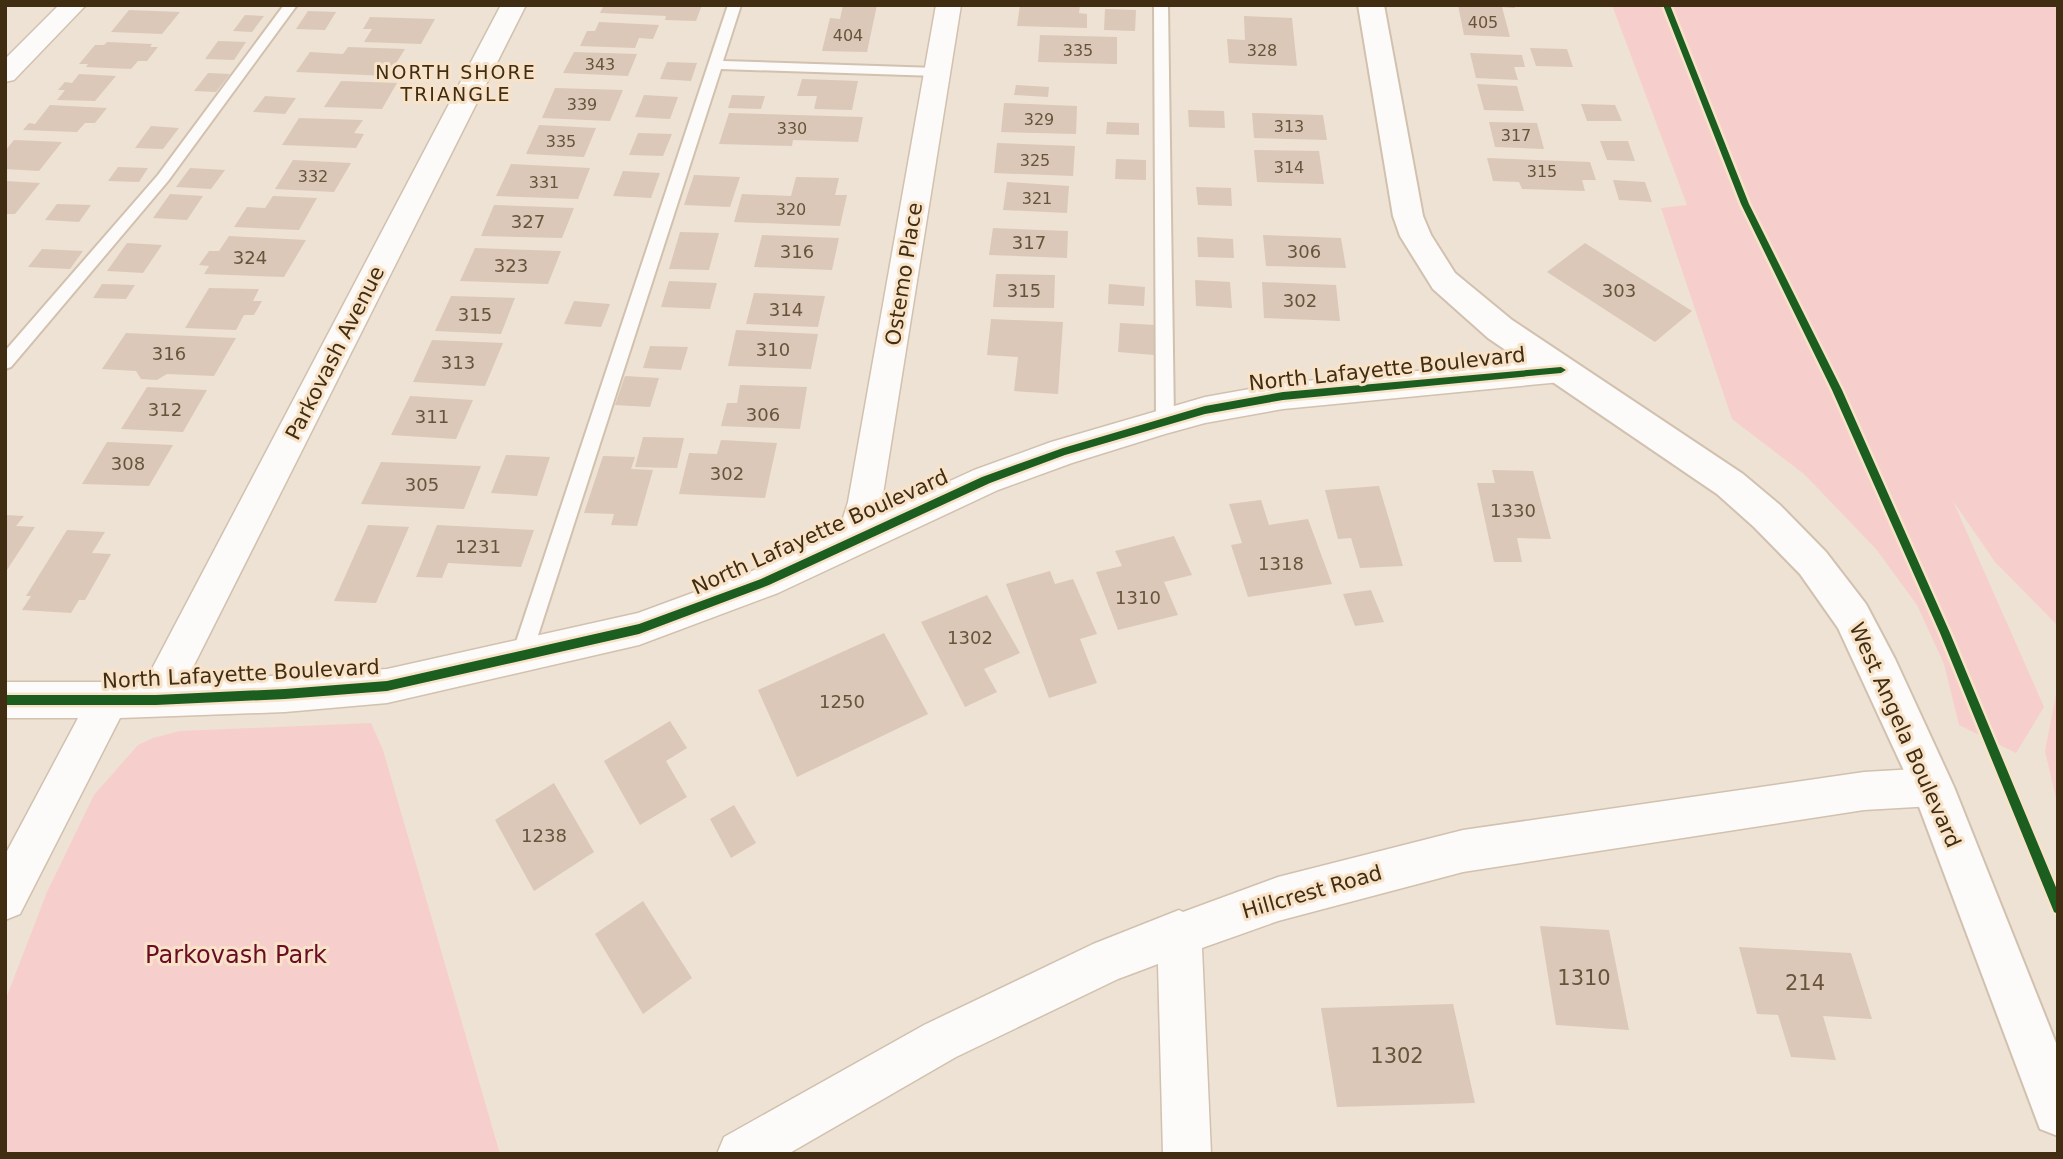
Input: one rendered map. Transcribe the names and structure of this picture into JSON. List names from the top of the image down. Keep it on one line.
{"streets":{"street":["Ostemo Place","Parkovash Avenue","North Lafayette Boulevard","West Angela Boulevard","Hillcrest Road"]},"crossings":[["Ostemo Place","North Lafayette Boulevard"],["Parkovash Avenue","North Lafayette Boulevard"],["North Lafayette Boulevard","West Angela Boulevard"],["West Angela Boulevard","Hillcrest Road"]],"districts":["NORTH SHORE TRIANGLE"],"parks":["Parkovash Park"],"house_numbers":["405","404","335","328","343","339","329","313","330","317","335","325","314","315","332","331","321","320","327","317","316","306","324","323","315","303","302","314","315","310","316","313","312","306","311","308","302","305","1330","1231","1318","1310","1302","1250","1238","1310","214","1302"]}
